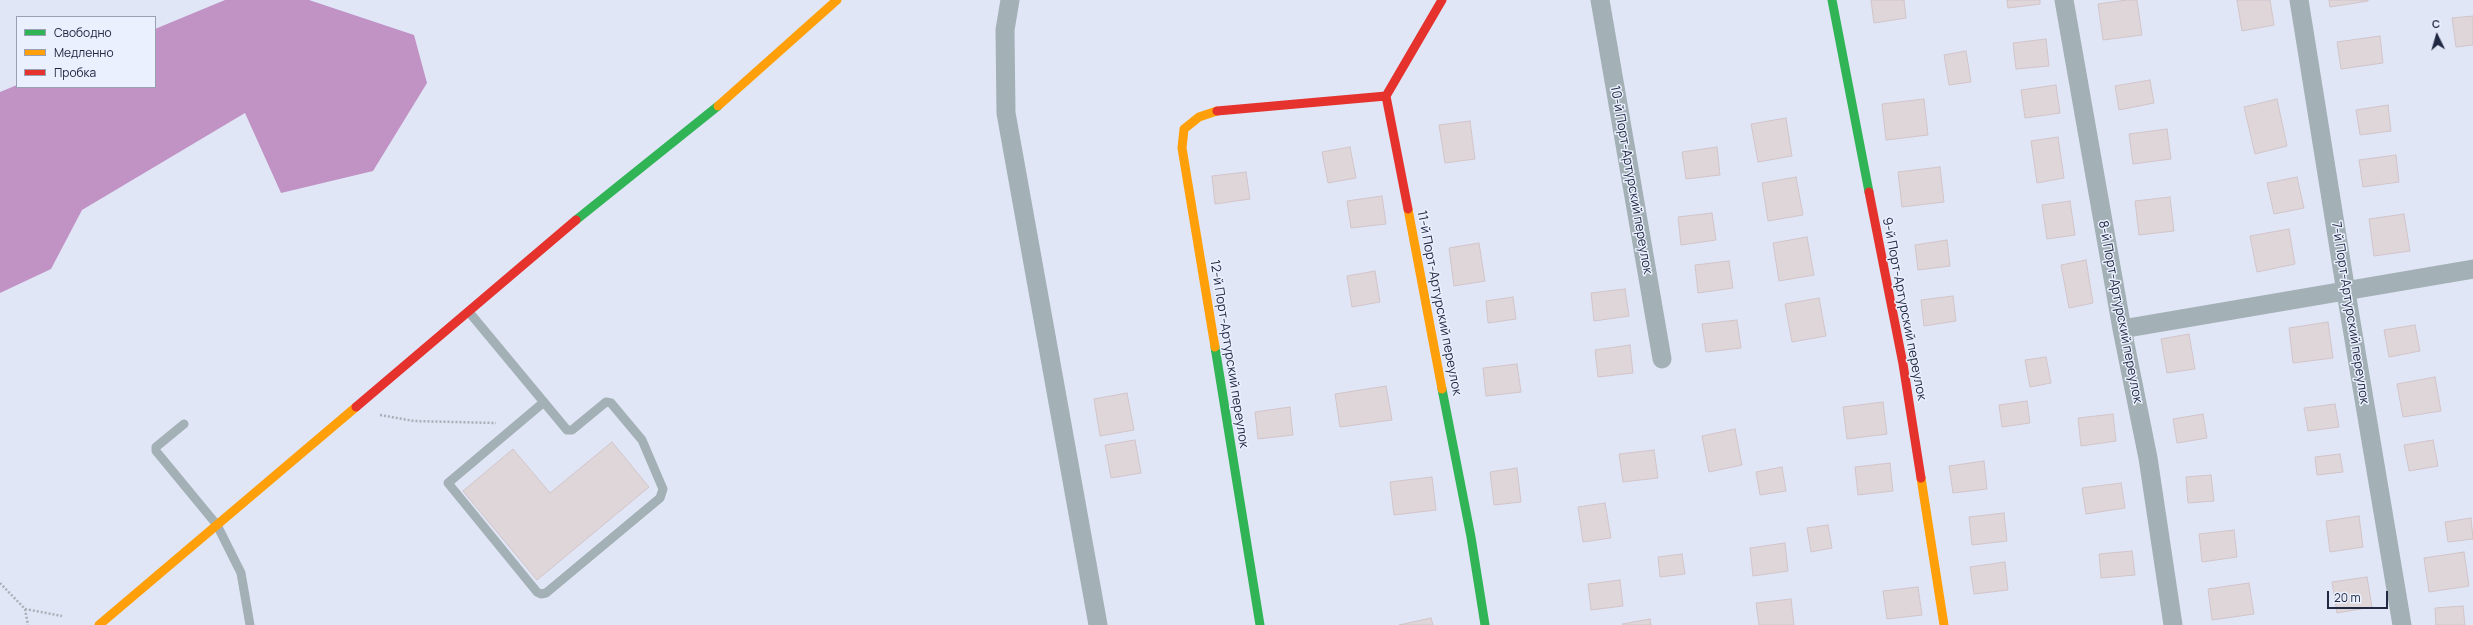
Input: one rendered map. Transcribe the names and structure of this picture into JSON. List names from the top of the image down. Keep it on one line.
{"streets":{"street":["10-й Порт-Артурский переулок","11-й Порт-Артурский переулок","9-й Порт-Артурский переулок","8-й Порт-Артурский переулок","7-й Порт-Артурский переулок","12-й Порт-Артурский переулок"]},"crossings":[["11-й Порт-Артурский переулок","12-й Порт-Артурский переулок"]],"legend":["Свободно","Медленно","Пробка"],"scale_bar":"20 m","north":"top"}
